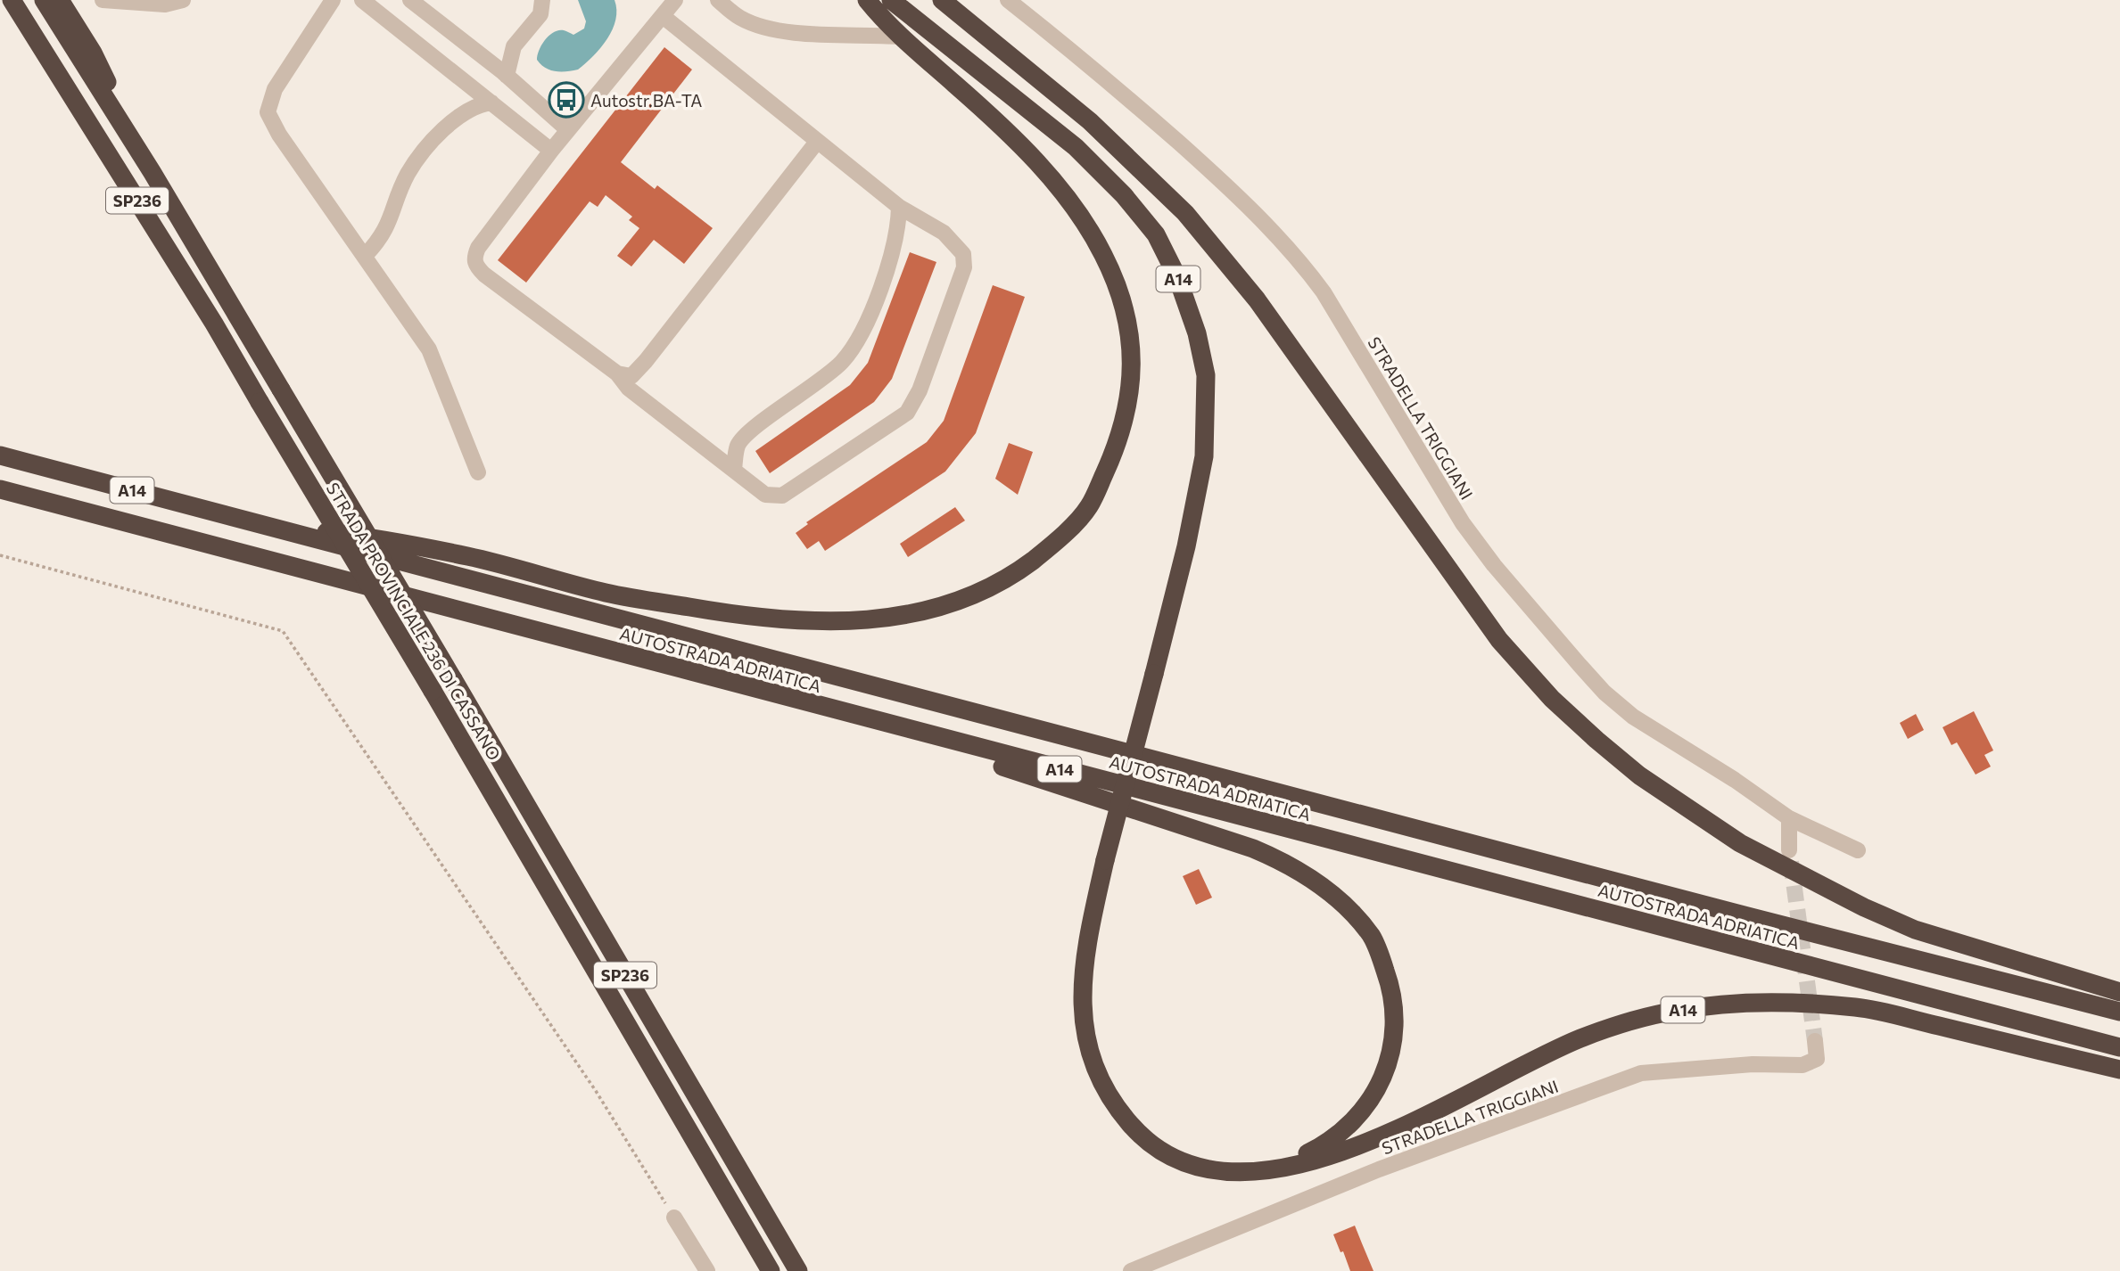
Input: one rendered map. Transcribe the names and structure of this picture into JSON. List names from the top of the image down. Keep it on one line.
{"streets":{"highway":["SP236","A14","STRADA PROVINCIALE 236 DI CASSANO","AUTOSTRADA ADRIATICA"],"street":["STRADELLA TRIGGIANI"]},"crossings":[["A14","AUTOSTRADA ADRIATICA"]],"places":{"bus stop":["Autostr.BA-TA"]}}
